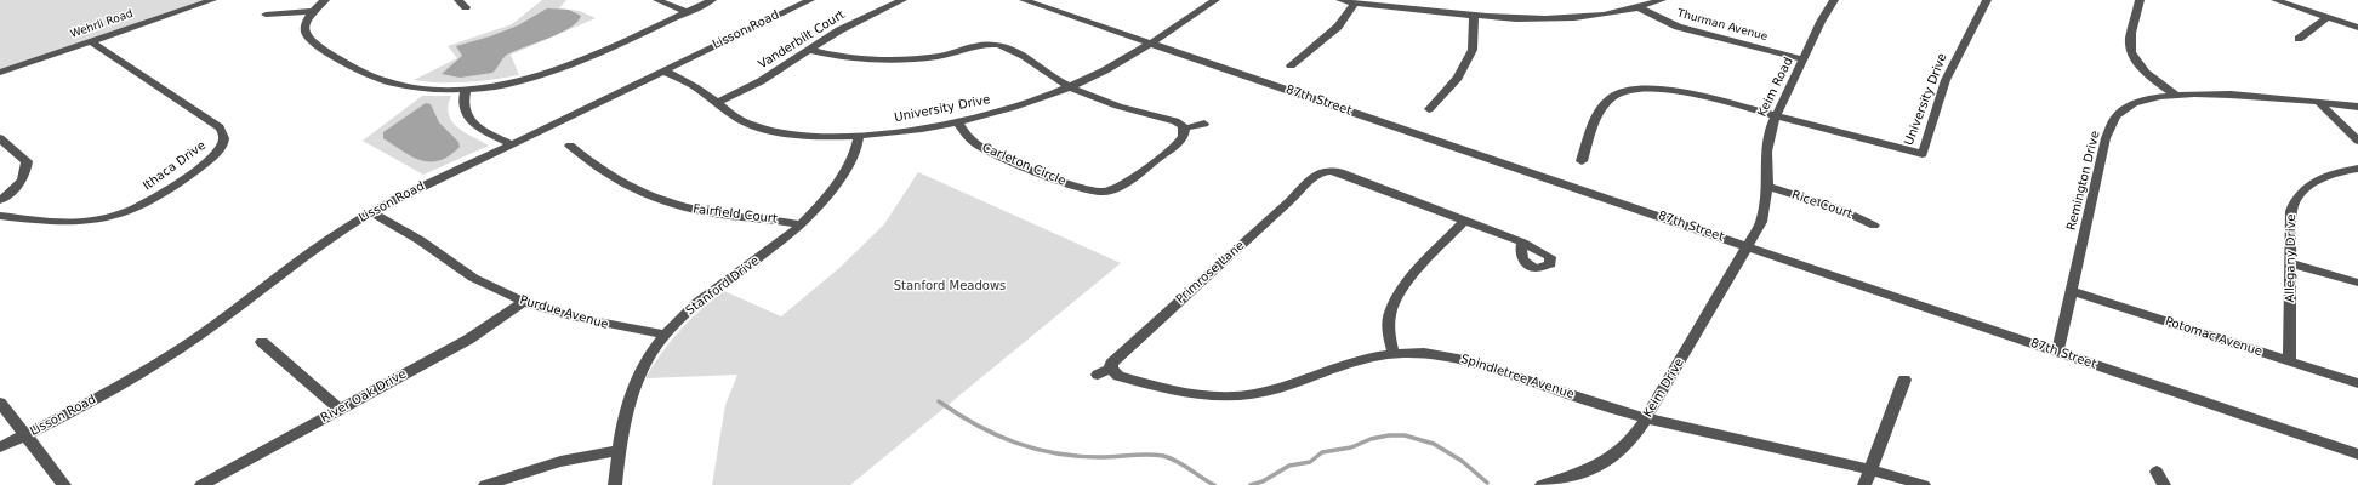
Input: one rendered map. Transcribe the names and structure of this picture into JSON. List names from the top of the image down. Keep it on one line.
{"streets":{"street":["Wehrli Road","Thurman Avenue","Lisson Road","Vanderbilt Court","Keim Road","University Drive","87th Street","Carleton Circle","Ithaca Drive","Remington Drive","Rice Court","Fairfield Court","Allegany Drive","Primrose Lane","Stanford Drive","Purdue Avenue","Potomac Avenue","Spindletree Avenue","Keim Drive","River Oak Drive"]},"crossings":[["Wehrli Road","Ithaca Drive"],["Thurman Avenue","Keim Road"],["Lisson Road","University Drive"],["Lisson Road","Purdue Avenue"],["Vanderbilt Court","University Drive"],["Keim Road","University Drive"],["Keim Road","87th Street"],["Keim Road","Rice Court"],["Keim Road","Keim Drive"],["University Drive","87th Street"],["University Drive","Carleton Circle"],["University Drive","Stanford Drive"],["87th Street","Remington Drive"],["87th Street","Keim Drive"],["Remington Drive","Potomac Avenue"],["Fairfield Court","Stanford Drive"],["Allegany Drive","Potomac Avenue"],["Primrose Lane","Spindletree Avenue"],["Stanford Drive","Purdue Avenue"],["Purdue Avenue","River Oak Drive"],["Spindletree Avenue","Keim Drive"]],"parks":["Stanford Meadows"]}
